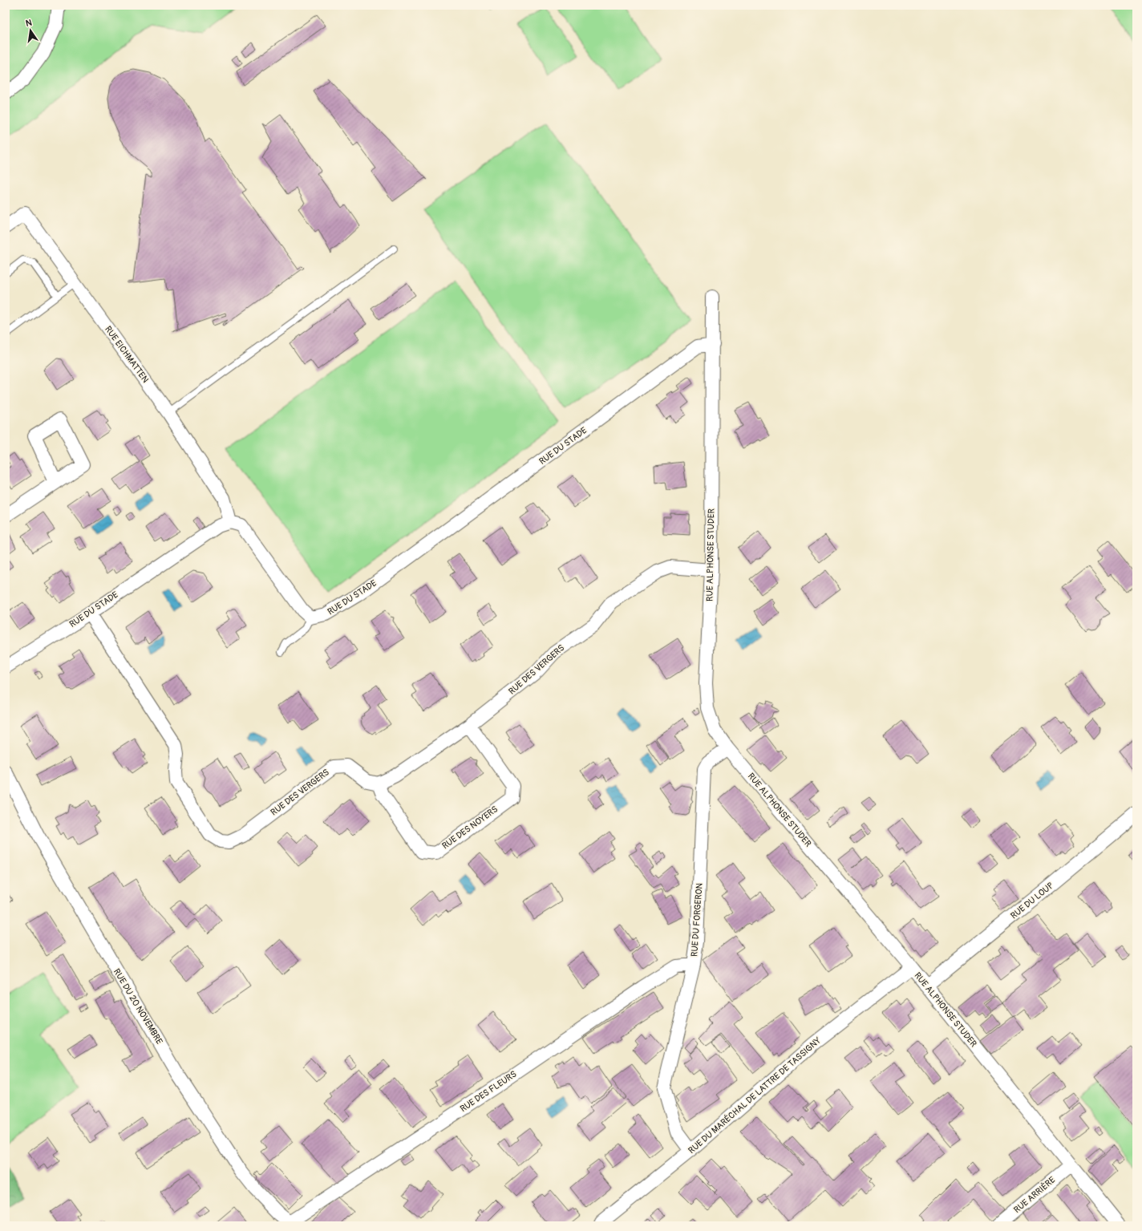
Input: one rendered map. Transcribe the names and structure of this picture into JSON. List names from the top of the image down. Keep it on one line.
{"streets":{"street":["RUE EICHMATTEN","RUE DU STADE","RUE ALPHONSE STUDER","RUE DES VERGERS","RUE DES NOYERS","RUE DU LOUP","RUE DU FORGERON","RUE DU 20 NOVEMBRE","RUE DES FLEURS","RUE DU MARÉCHAL DE LATTRE DE TASSIGNY","RUE ARRIÈRE"]},"crossings":[["RUE EICHMATTEN","RUE DU STADE"],["RUE DU STADE","RUE ALPHONSE STUDER"],["RUE DU STADE","RUE DES VERGERS"],["RUE ALPHONSE STUDER","RUE DES VERGERS"],["RUE ALPHONSE STUDER","RUE DU LOUP"],["RUE ALPHONSE STUDER","RUE DU FORGERON"],["RUE ALPHONSE STUDER","RUE DU MARÉCHAL DE LATTRE DE TASSIGNY"],["RUE ALPHONSE STUDER","RUE ARRIÈRE"],["RUE DES VERGERS","RUE DES NOYERS"],["RUE DU FORGERON","RUE DES FLEURS"],["RUE DU FORGERON","RUE DU MARÉCHAL DE LATTRE DE TASSIGNY"],["RUE DU 20 NOVEMBRE","RUE DES FLEURS"]],"north":"top"}
